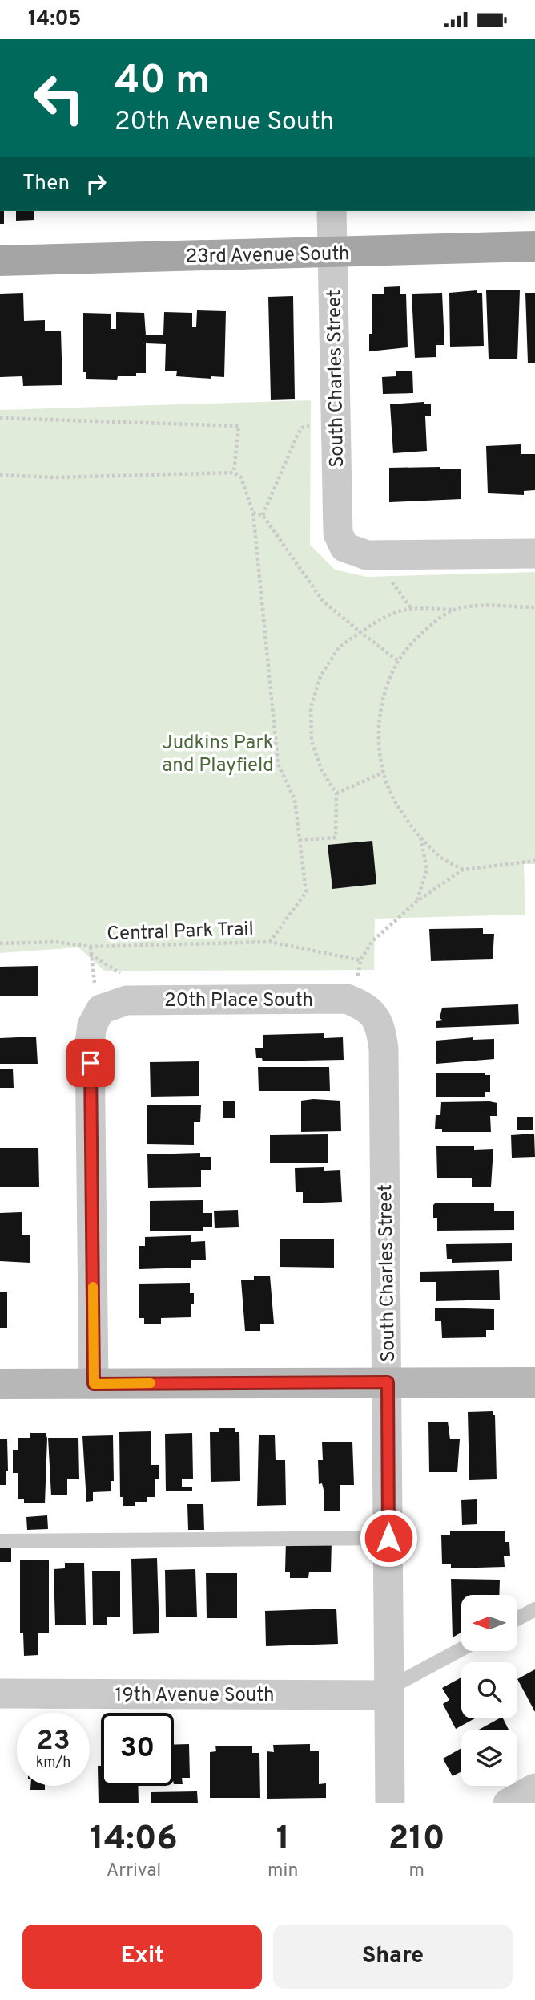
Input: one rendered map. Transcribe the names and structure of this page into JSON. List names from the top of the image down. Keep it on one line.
{"streets":{"main road":["23rd Avenue South"],"street":["South Charles Street","20th Place South","19th Avenue South"],"path":["Central Park Trail"]},"crossings":[["23rd Avenue South","South Charles Street"],["South Charles Street","20th Place South"],["South Charles Street","19th Avenue South"]],"parks":["Judkins Park and Playfield"],"north":"left","page":{"status":"14:05","turn":["40 m","20th Avenue South"],"then":"Then","speed":"23 km/h","limit":"30","eta":["14:06","Arrival","1","min","210","m"],"buttons":["Exit","Share"]}}
